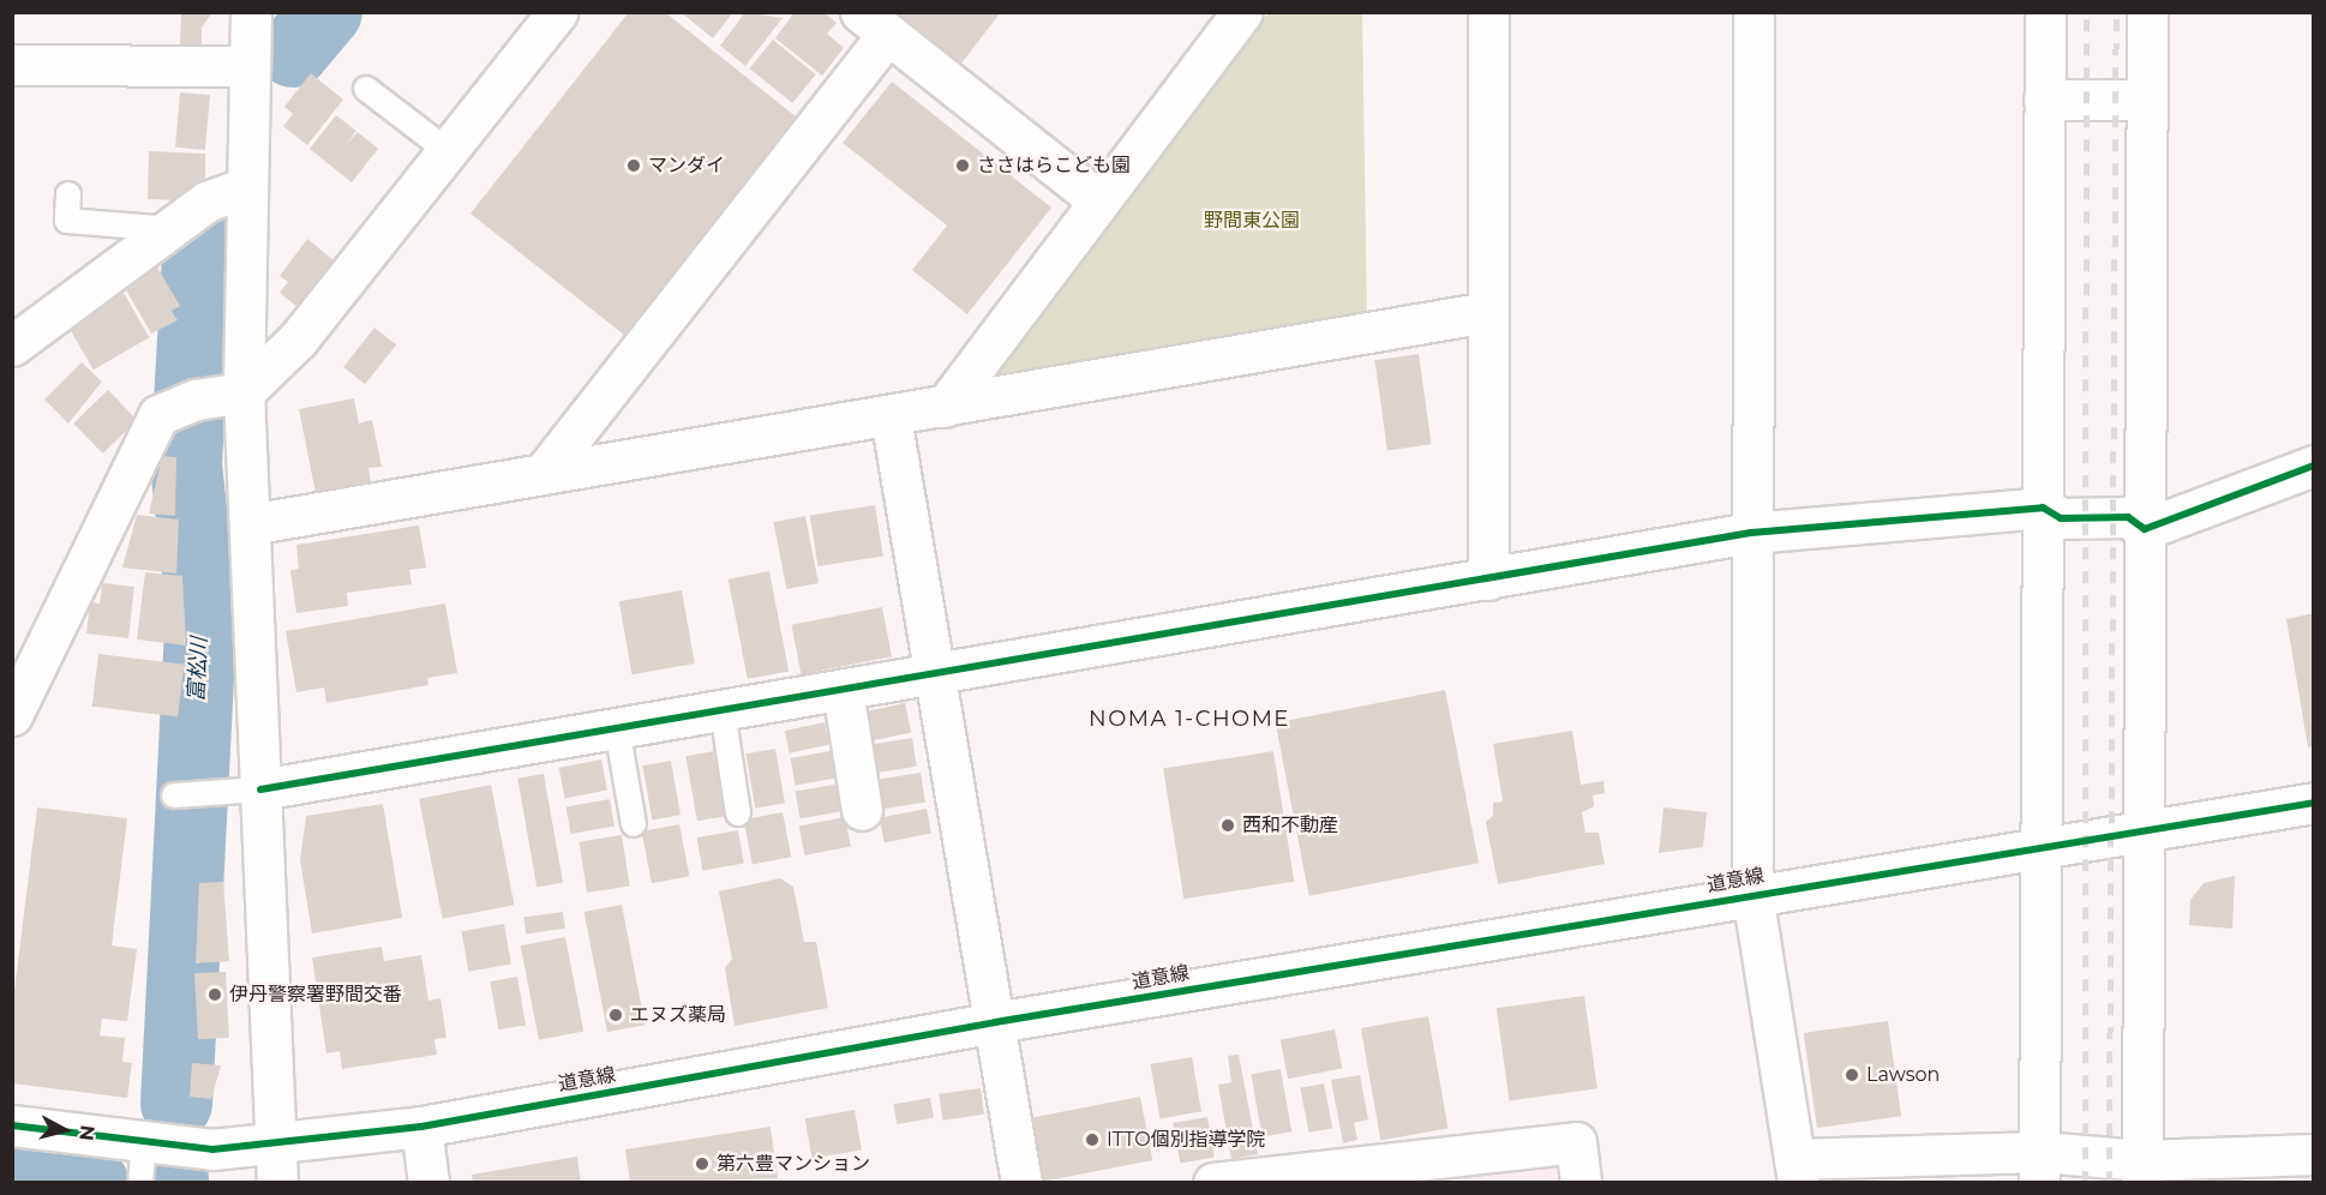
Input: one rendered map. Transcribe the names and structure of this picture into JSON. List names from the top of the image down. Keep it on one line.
{"streets":{"street":["道意線"]},"districts":["NOMA 1-CHOME"],"water":["富松川"],"parks":["野間東公園"],"places":["マンダイ","ささはらこども園","西和不動産","伊丹警察署野間交番","エヌズ薬局","Lawson","ITTO個別指導学院","第六豊マンション"],"north":"right"}
